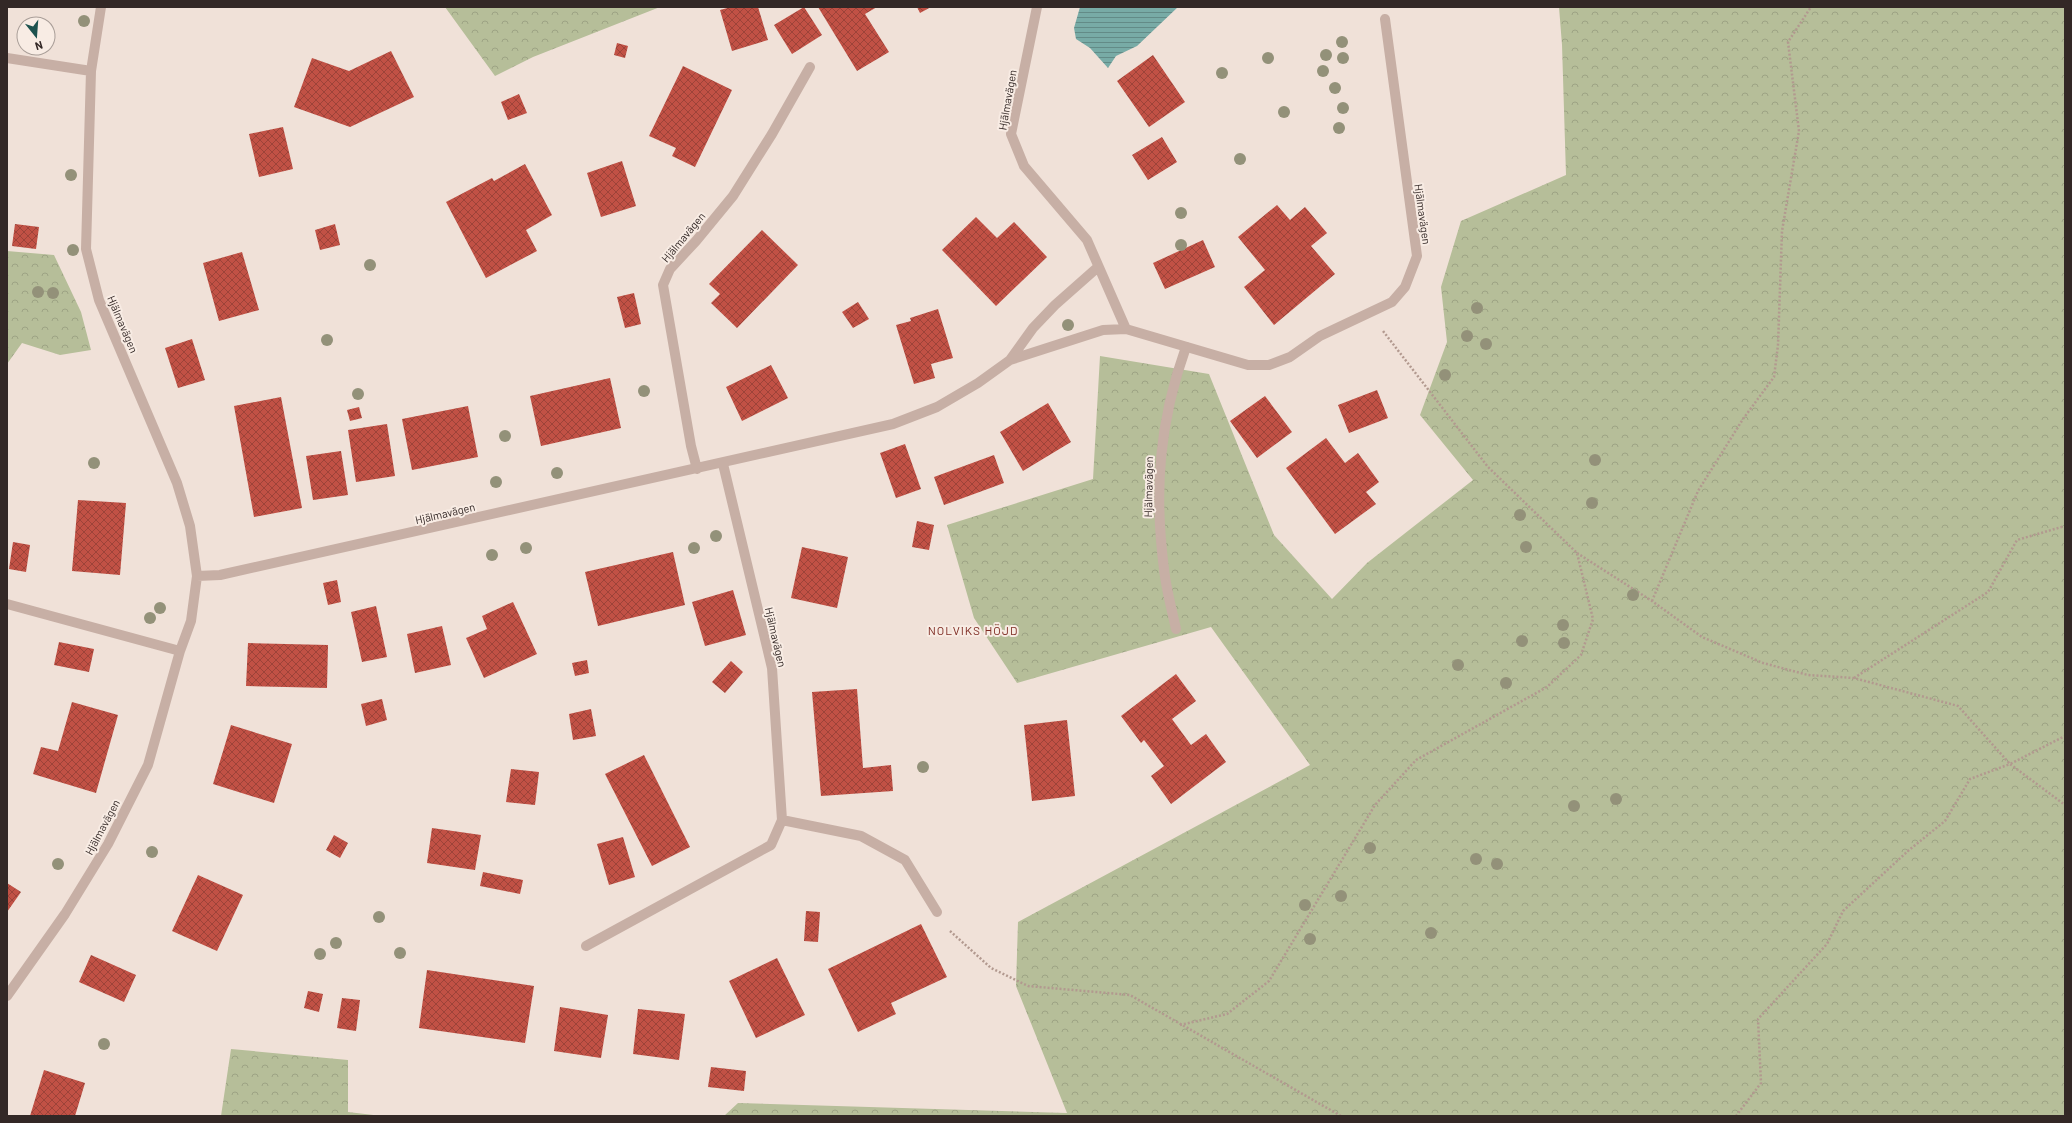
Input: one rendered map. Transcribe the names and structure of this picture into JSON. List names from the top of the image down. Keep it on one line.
{"streets":{"street":["Hjälmavägen"]},"districts":["NOLVIKS HÖJD"],"north":"bottom"}
